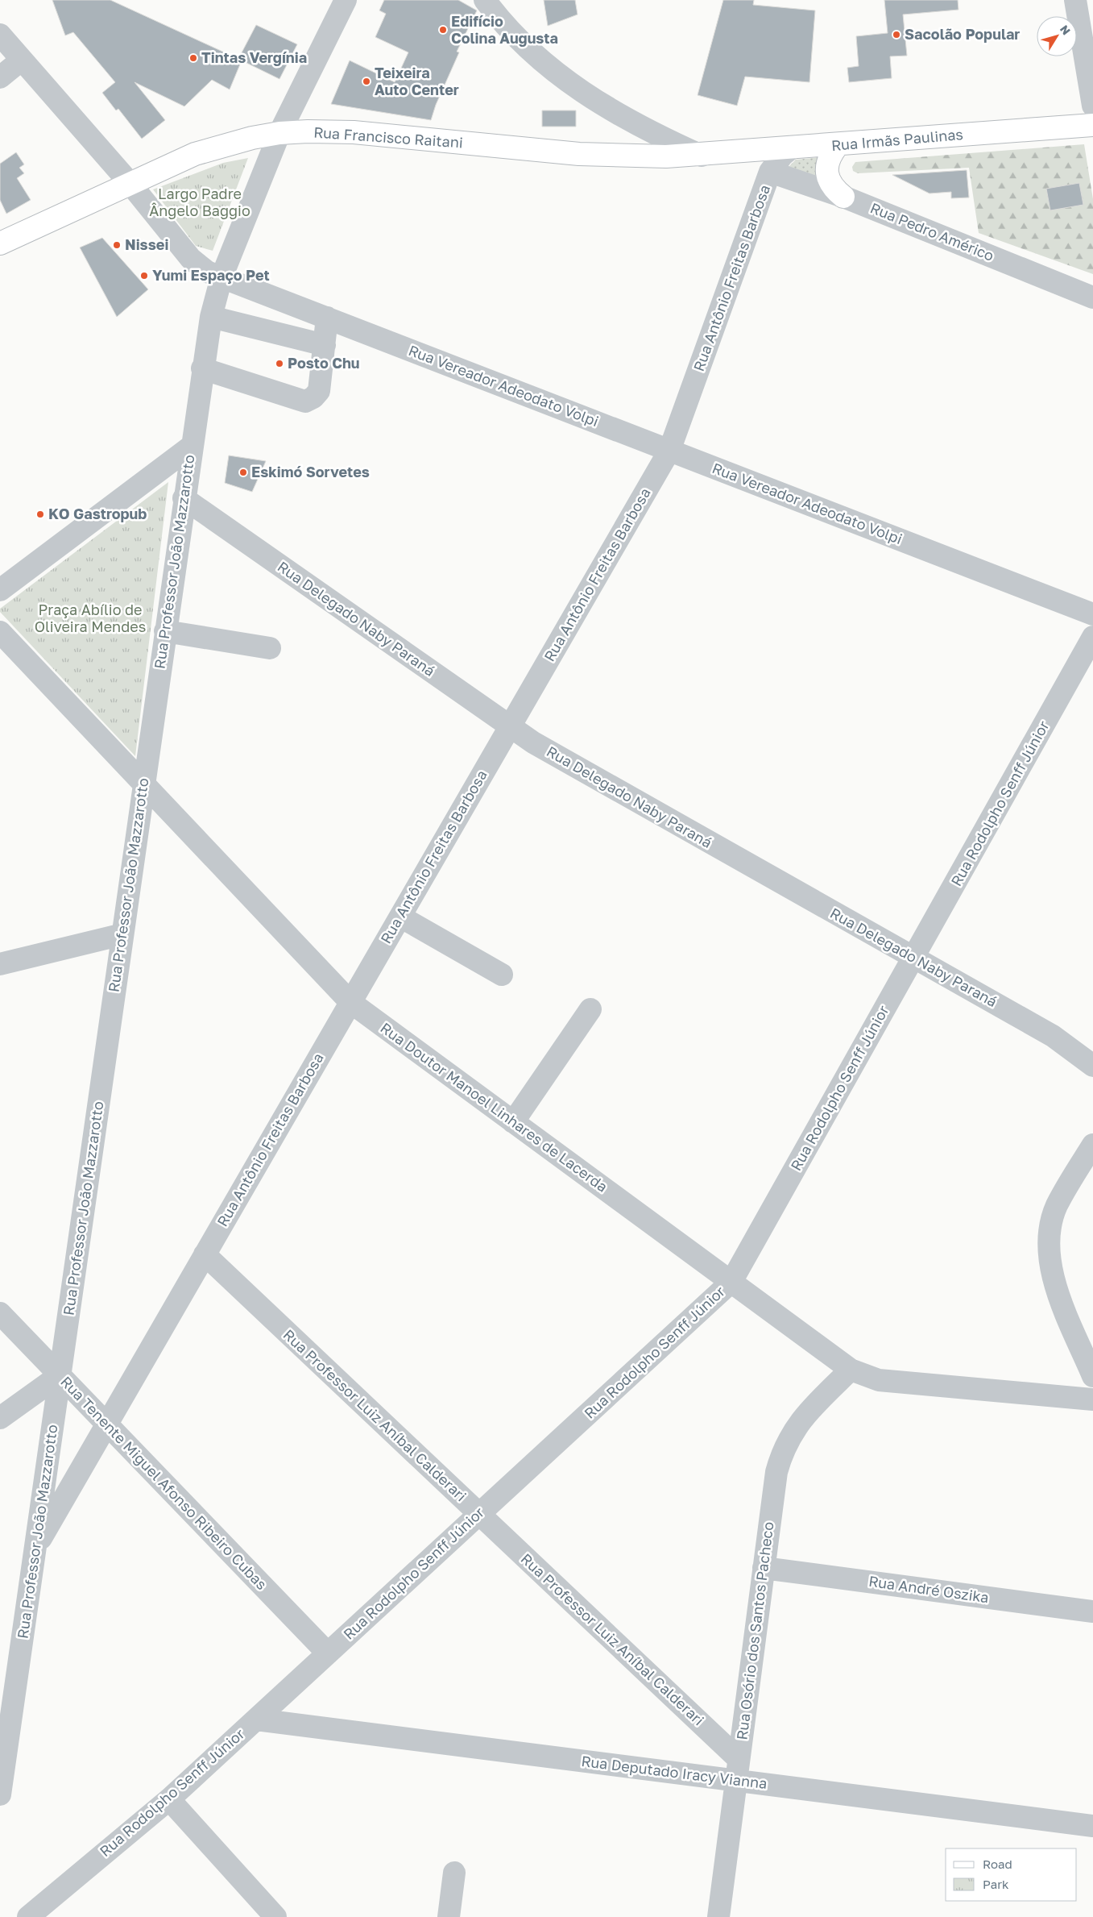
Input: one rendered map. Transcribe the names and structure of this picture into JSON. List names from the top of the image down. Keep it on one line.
{"streets":{"main road":["Rua Francisco Raitani","Rua Irmãs Paulinas"],"street":["Rua Pedro Américo","Rua Antônio Freitas Barbosa","Rua Vereador Adeodato Volpi","Rua Professor João Mazzarotto","Rua Delegado Naby Paraná","Rua Rodolpho Senff Júnior","Rua Doutor Manoel Linhares de Lacerda","Rua Professor Luiz Aníbal Calderari","Rua Tenente Miguel Afonso Ribeiro Cubas","Rua André Oszika","Rua Osório dos Santos Pacheco","Rua Deputado Iracy Vianna"]},"crossings":[["Rua Francisco Raitani","Rua Irmãs Paulinas"],["Rua Francisco Raitani","Rua Vereador Adeodato Volpi"],["Rua Francisco Raitani","Rua Professor João Mazzarotto"],["Rua Irmãs Paulinas","Rua Antônio Freitas Barbosa"],["Rua Pedro Américo","Rua Antônio Freitas Barbosa"],["Rua Antônio Freitas Barbosa","Rua Vereador Adeodato Volpi"],["Rua Antônio Freitas Barbosa","Rua Professor João Mazzarotto"],["Rua Antônio Freitas Barbosa","Rua Delegado Naby Paraná"],["Rua Antônio Freitas Barbosa","Rua Doutor Manoel Linhares de Lacerda"],["Rua Antônio Freitas Barbosa","Rua Professor Luiz Aníbal Calderari"],["Rua Antônio Freitas Barbosa","Rua Tenente Miguel Afonso Ribeiro Cubas"],["Rua Vereador Adeodato Volpi","Rua Professor João Mazzarotto"],["Rua Professor João Mazzarotto","Rua Delegado Naby Paraná"],["Rua Professor João Mazzarotto","Rua Doutor Manoel Linhares de Lacerda"],["Rua Professor João Mazzarotto","Rua Tenente Miguel Afonso Ribeiro Cubas"],["Rua Delegado Naby Paraná","Rua Rodolpho Senff Júnior"],["Rua Rodolpho Senff Júnior","Rua Doutor Manoel Linhares de Lacerda"],["Rua Rodolpho Senff Júnior","Rua Professor Luiz Aníbal Calderari"],["Rua Rodolpho Senff Júnior","Rua Tenente Miguel Afonso Ribeiro Cubas"],["Rua Rodolpho Senff Júnior","Rua Deputado Iracy Vianna"],["Rua Doutor Manoel Linhares de Lacerda","Rua Osório dos Santos Pacheco"],["Rua Professor Luiz Aníbal Calderari","Rua Osório dos Santos Pacheco"],["Rua André Oszika","Rua Osório dos Santos Pacheco"],["Rua Osório dos Santos Pacheco","Rua Deputado Iracy Vianna"]],"parks":["Largo Padre Ângelo Baggio","Praça Abílio de Oliveira Mendes"],"places":["Edifício Colina Augusta","Sacolão Popular","Tintas Vergínia","Teixeira Auto Center","Nissei","Yumi Espaço Pet","Posto Chu","Eskimó Sorvetes","KO Gastropub"],"legend":["Road","Park"],"north":"top right"}
